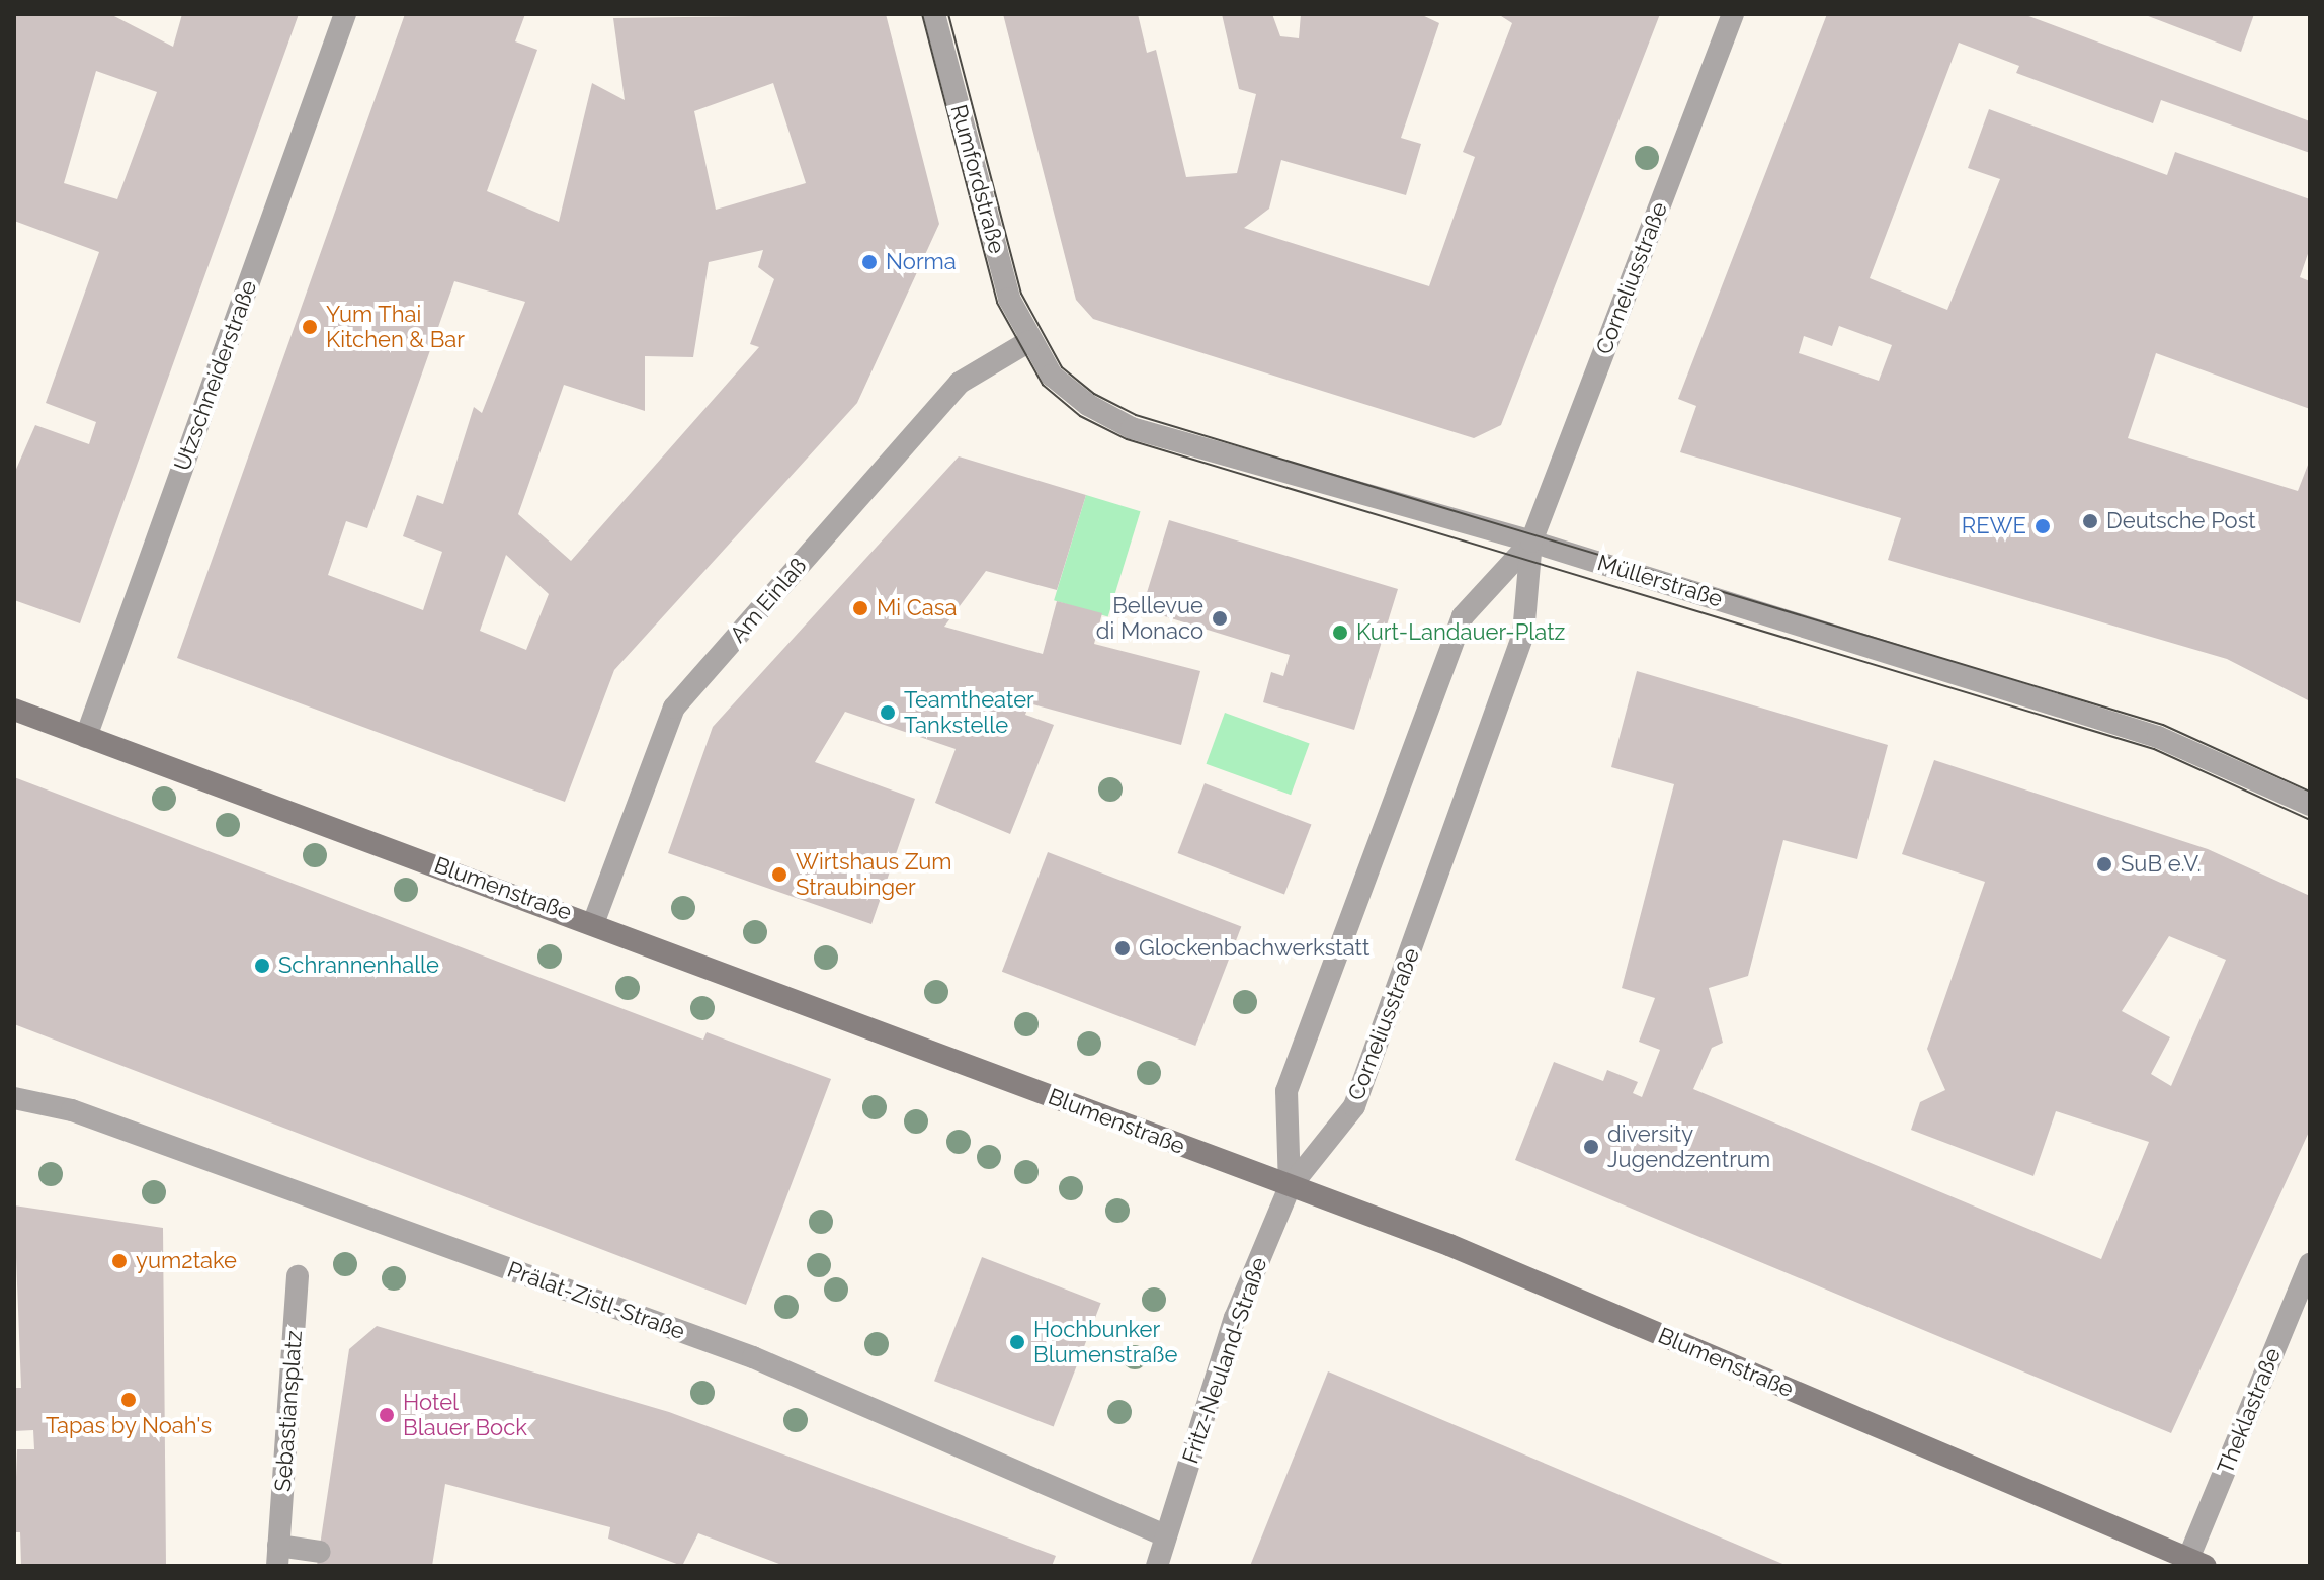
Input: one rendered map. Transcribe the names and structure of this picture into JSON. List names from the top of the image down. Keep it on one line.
{"streets":{"main road":["Blumenstraße"],"street":["Rumfordstraße","Corneliusstraße","Utzschneiderstraße","Müllerstraße","Am Einlaß","Prälat-Zistl-Straße","Fritz-Neuland-Straße","Sebastiansplatz","Theklastraße"]},"crossings":[["Rumfordstraße","Müllerstraße"],["Rumfordstraße","Am Einlaß"],["Corneliusstraße","Müllerstraße"],["Corneliusstraße","Blumenstraße"],["Corneliusstraße","Fritz-Neuland-Straße"],["Utzschneiderstraße","Blumenstraße"],["Müllerstraße","Am Einlaß"],["Am Einlaß","Blumenstraße"],["Blumenstraße","Fritz-Neuland-Straße"],["Blumenstraße","Theklastraße"],["Prälat-Zistl-Straße","Fritz-Neuland-Straße"]],"places":["Norma","Yum Thai Kitchen & Bar","Deutsche Post","REWE","Mi Casa","Bellevue di Monaco","Kurt-Landauer-Platz","Teamtheater Tankstelle","SuB e.V.","Wirtshaus Zum Straubinger","Glockenbachwerkstatt","Schrannenhalle","diversity Jugendzentrum","yum2take","Hochbunker Blumenstraße","Tapas by Noah's","Hotel Blauer Bock"]}
